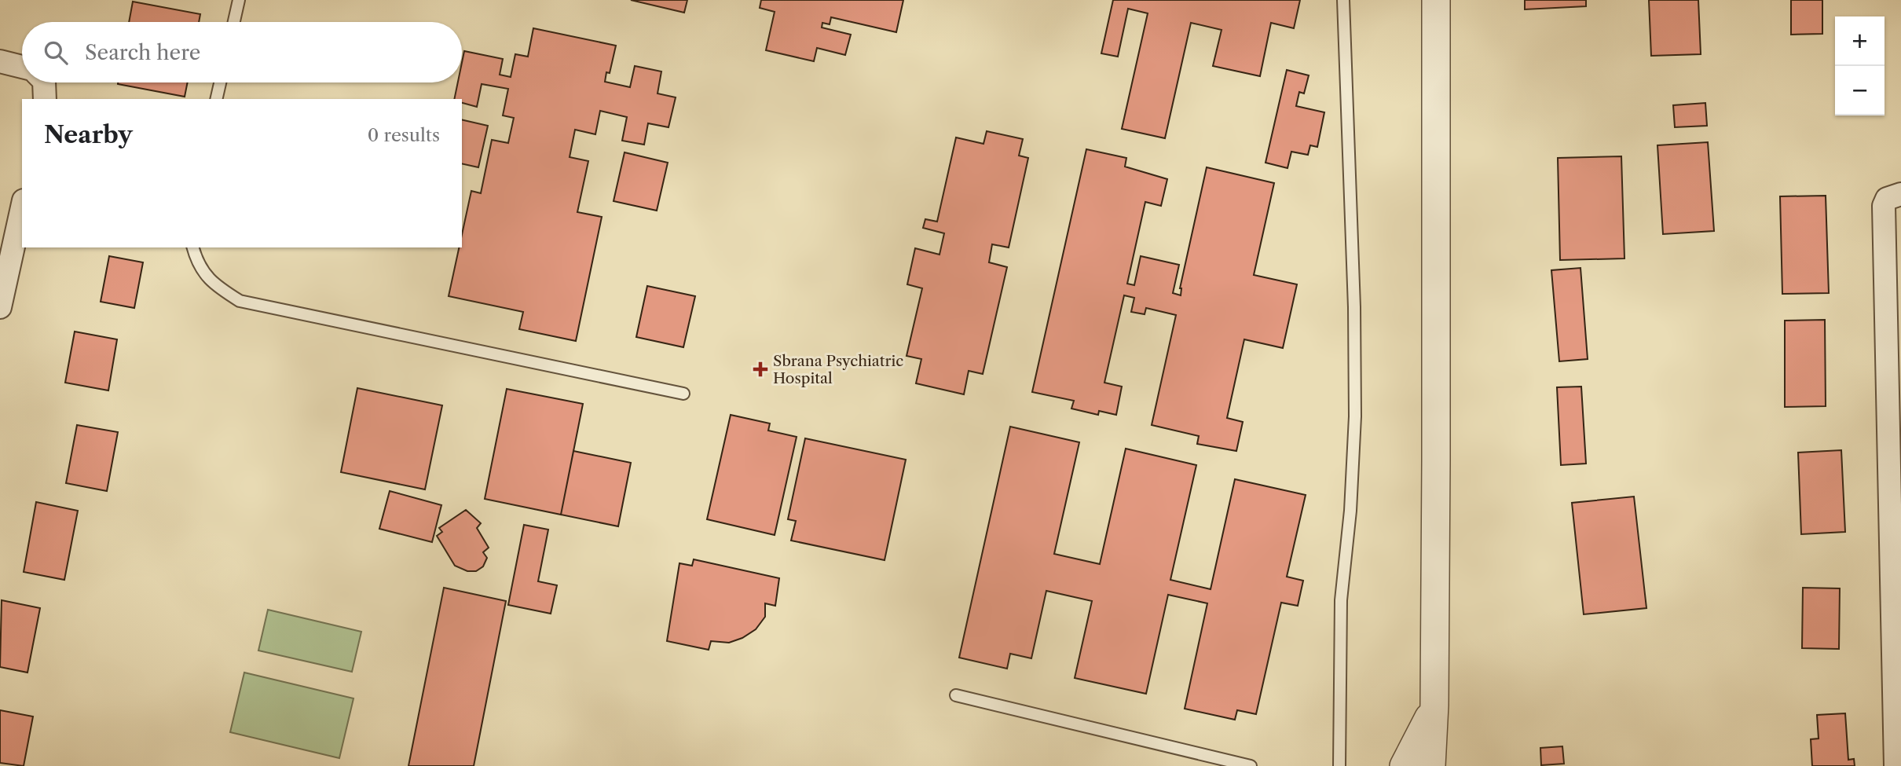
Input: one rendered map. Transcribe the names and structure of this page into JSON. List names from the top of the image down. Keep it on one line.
{"places":{"health":["Sbrana Psychiatric Hospital"]},"page":{"map_buttons":["+","−"],"search":"Search here","heading":["Nearby","0 results"]}}
